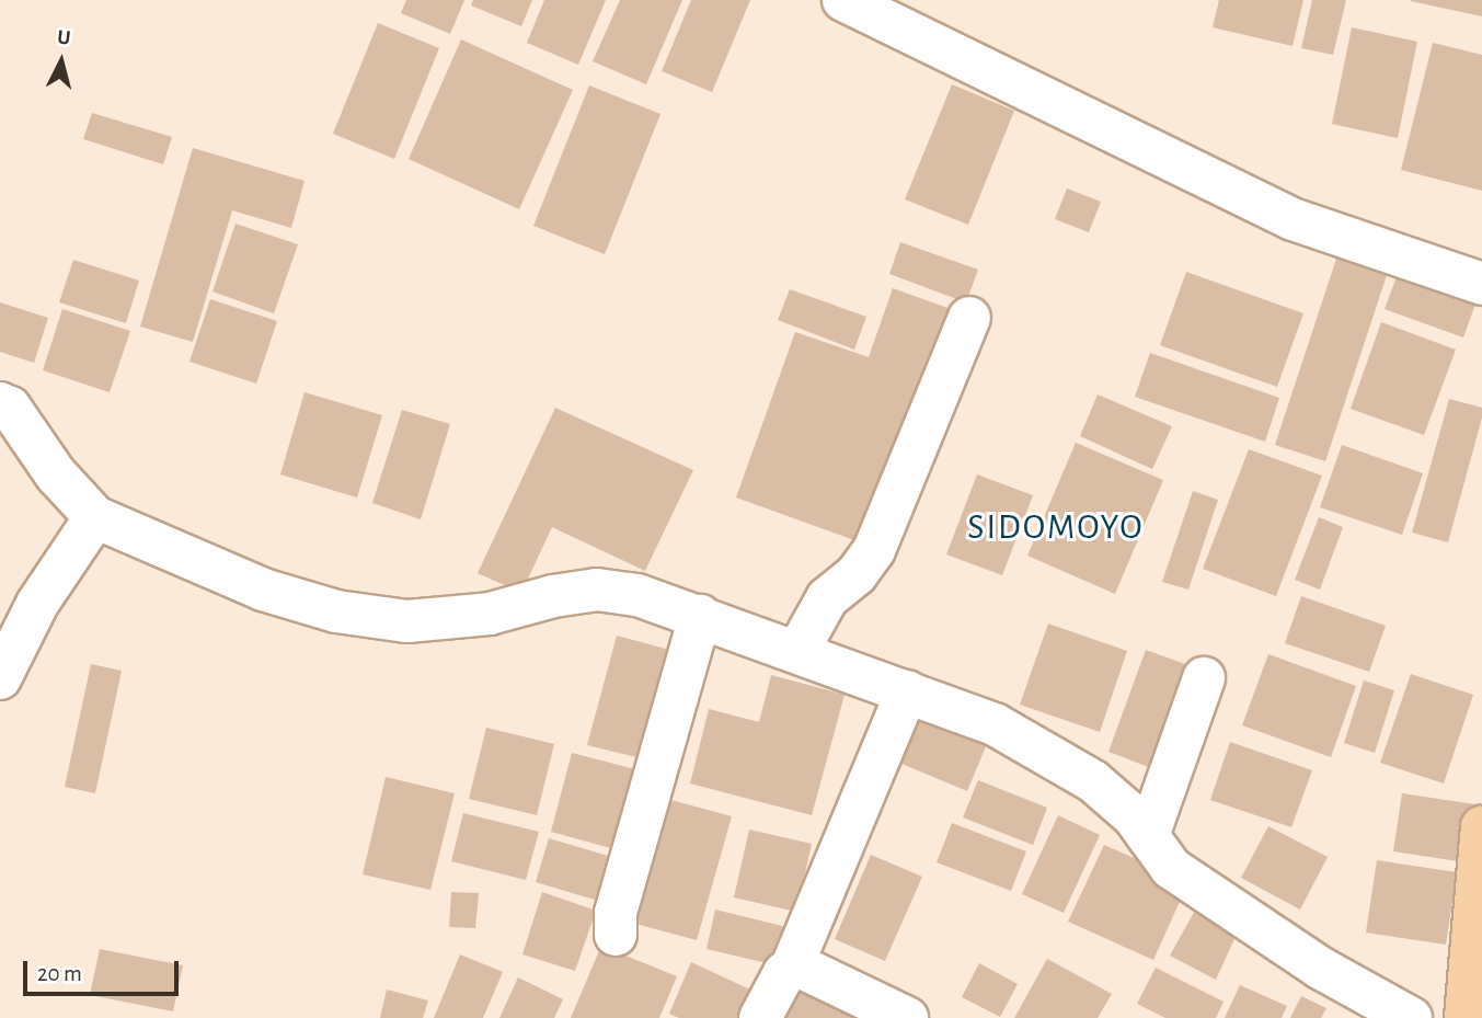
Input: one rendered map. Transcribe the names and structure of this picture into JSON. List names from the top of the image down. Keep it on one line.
{"districts":["SIDOMOYO"],"scale_bar":"20 m","north":"top"}
